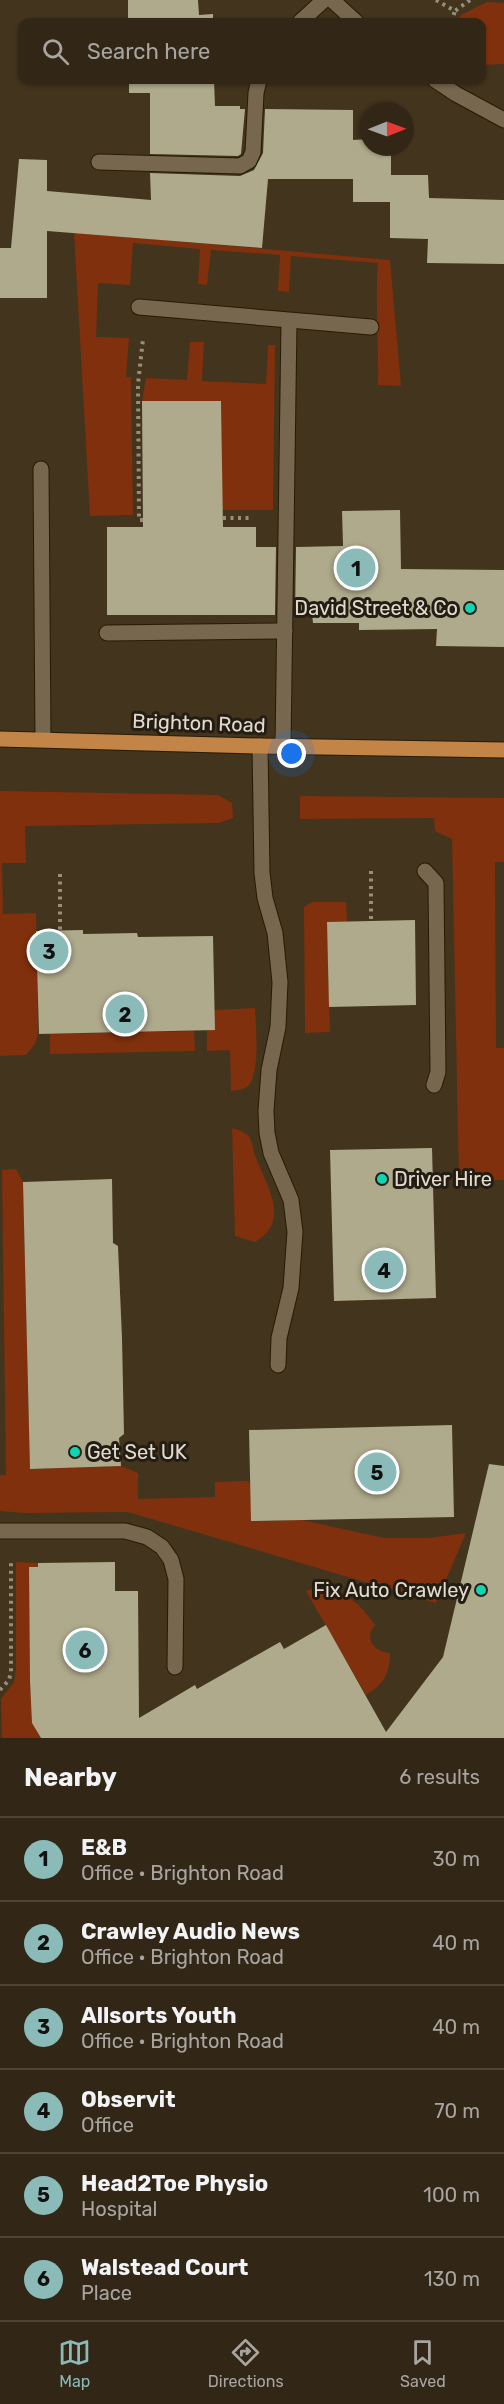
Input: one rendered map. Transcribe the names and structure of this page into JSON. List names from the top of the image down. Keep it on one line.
{"streets":{"main road":["Brighton Road"]},"places":["David Street & Co","Driver Hire","Get Set UK","Fix Auto Crawley"],"north":"right","page":{"search":"Search here","pins":["1","3","2","4","5","6"],"heading":["Nearby","6 results"],"list":[{"mark":"1","name":"E&B","note":"Office · Brighton Road","value":"30 m"},{"mark":"2","name":"Crawley Audio News","note":"Office · Brighton Road","value":"40 m"},{"mark":"3","name":"Allsorts Youth","note":"Office · Brighton Road","value":"40 m"},{"mark":"4","name":"Observit","note":"Office","value":"70 m"},{"mark":"5","name":"Head2Toe Physio","note":"Hospital","value":"100 m"},{"mark":"6","name":"Walstead Court","note":"Place","value":"130 m"}],"nav":["Map","Directions","Saved"]}}
